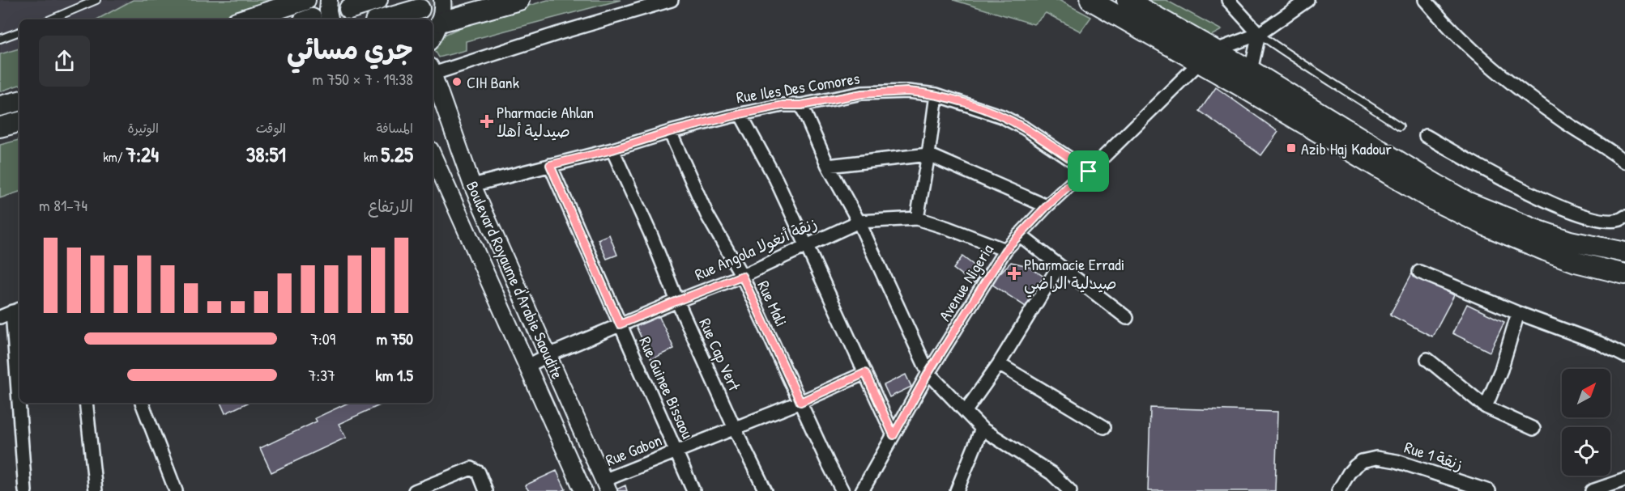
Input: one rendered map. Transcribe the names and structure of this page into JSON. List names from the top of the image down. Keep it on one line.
{"streets":{"main road":["Boulevard Royaume d'Arabie Saoudite"],"street":["Rue Iles Des Comores","Rue Angola زنقة أنغولا","Avenue Nigeria","Rue Mali","Rue Cap Vert","Rue Guinee Bissaou","Rue Gabon","Rue 1 زنقة"]},"crossings":[["Rue Iles Des Comores","Boulevard Royaume d'Arabie Saoudite"],["Rue Iles Des Comores","Avenue Nigeria"],["Rue Iles Des Comores","Rue Mali"],["Rue Iles Des Comores","Rue Cap Vert"],["Rue Iles Des Comores","Rue Guinee Bissaou"],["Rue Angola زنقة أنغولا","Boulevard Royaume d'Arabie Saoudite"],["Rue Angola زنقة أنغولا","Avenue Nigeria"],["Rue Angola زنقة أنغولا","Rue Mali"],["Rue Angola زنقة أنغولا","Rue Cap Vert"],["Rue Angola زنقة أنغولا","Rue Guinee Bissaou"],["Boulevard Royaume d'Arabie Saoudite","Rue Gabon"],["Rue Mali","Rue Gabon"],["Rue Cap Vert","Rue Gabon"],["Rue Guinee Bissaou","Rue Gabon"]],"places":{"other":["CIH Bank"],"health":["Pharmacie Ahlan صيدلية أهلا","Pharmacie Erradi صيدلية الراضي"],"transit":["Azib Haj Kadour"]},"north":"top right","page":{"heading":["جري مسائي","19:38 · 7 × 750 m"],"stats":[["المسافة","5.25 km"],["الوقت","38:51"],["الوتيرة","7:24 /km"]],"chart":["الارتفاع","74–81 m"],"list":[{"name":"750 m","note":"7:09"},{"name":"1.5 km","note":"7:37"}]}}
